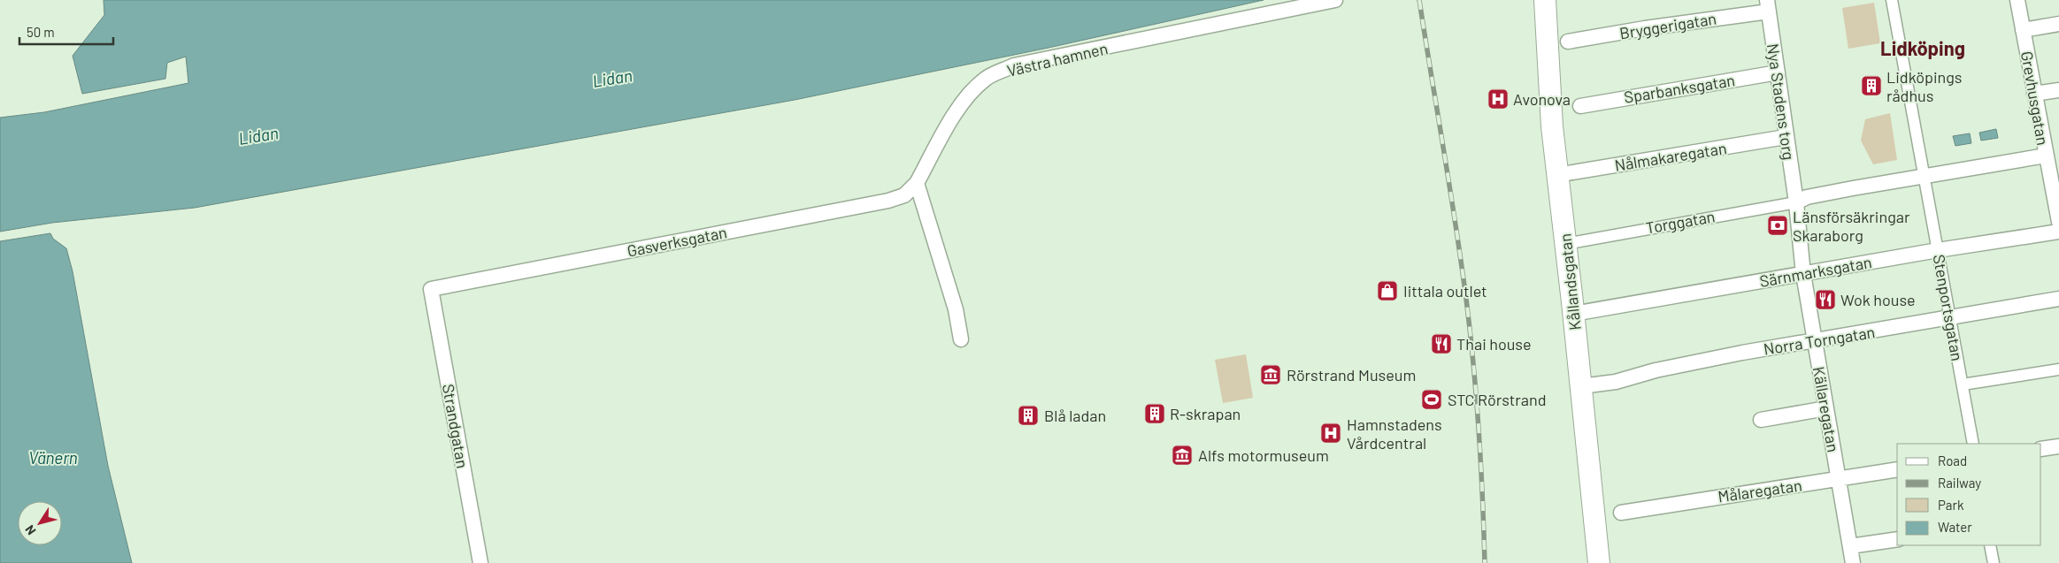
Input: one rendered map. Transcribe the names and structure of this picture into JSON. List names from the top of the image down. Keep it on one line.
{"streets":{"main road":["Kållandsgatan"],"street":["Bryggerigatan","Västra hamnen","Sparbanksgatan","Grevhusgatan","Nya Stadens torg","Nålmakaregatan","Torggatan","Gasverksgatan","Särnmarksgatan","Stenportsgatan","Norra Torngatan","Källaregatan","Strandgatan","Målaregatan"]},"crossings":[["Bryggerigatan","Nya Stadens torg"],["Västra hamnen","Gasverksgatan"],["Sparbanksgatan","Nya Stadens torg"],["Nya Stadens torg","Nålmakaregatan"],["Nya Stadens torg","Torggatan"],["Nya Stadens torg","Källaregatan"],["Nålmakaregatan","Kållandsgatan"],["Torggatan","Kållandsgatan"],["Torggatan","Källaregatan"],["Gasverksgatan","Strandgatan"],["Särnmarksgatan","Kållandsgatan"],["Särnmarksgatan","Stenportsgatan"],["Särnmarksgatan","Källaregatan"],["Kållandsgatan","Norra Torngatan"],["Stenportsgatan","Norra Torngatan"],["Norra Torngatan","Källaregatan"],["Källaregatan","Målaregatan"]],"districts":["Lidköping"],"water":["Lidan","Vänern"],"places":{"building":["Lidköpings rådhus","R-skrapan","Blå ladan"],"hospital":["Avonova","Hamnstadens Vårdcentral"],"bank":["Länsförsäkringar Skaraborg"],"shop":["Iittala outlet"],"restaurant":["Wok house","Thai house"],"museum":["Rörstrand Museum","Alfs motormuseum"],"sports":["STC Rörstrand"]},"legend":["Road","Railway","Park","Water"],"scale_bar":"50 m","north":"bottom left"}
